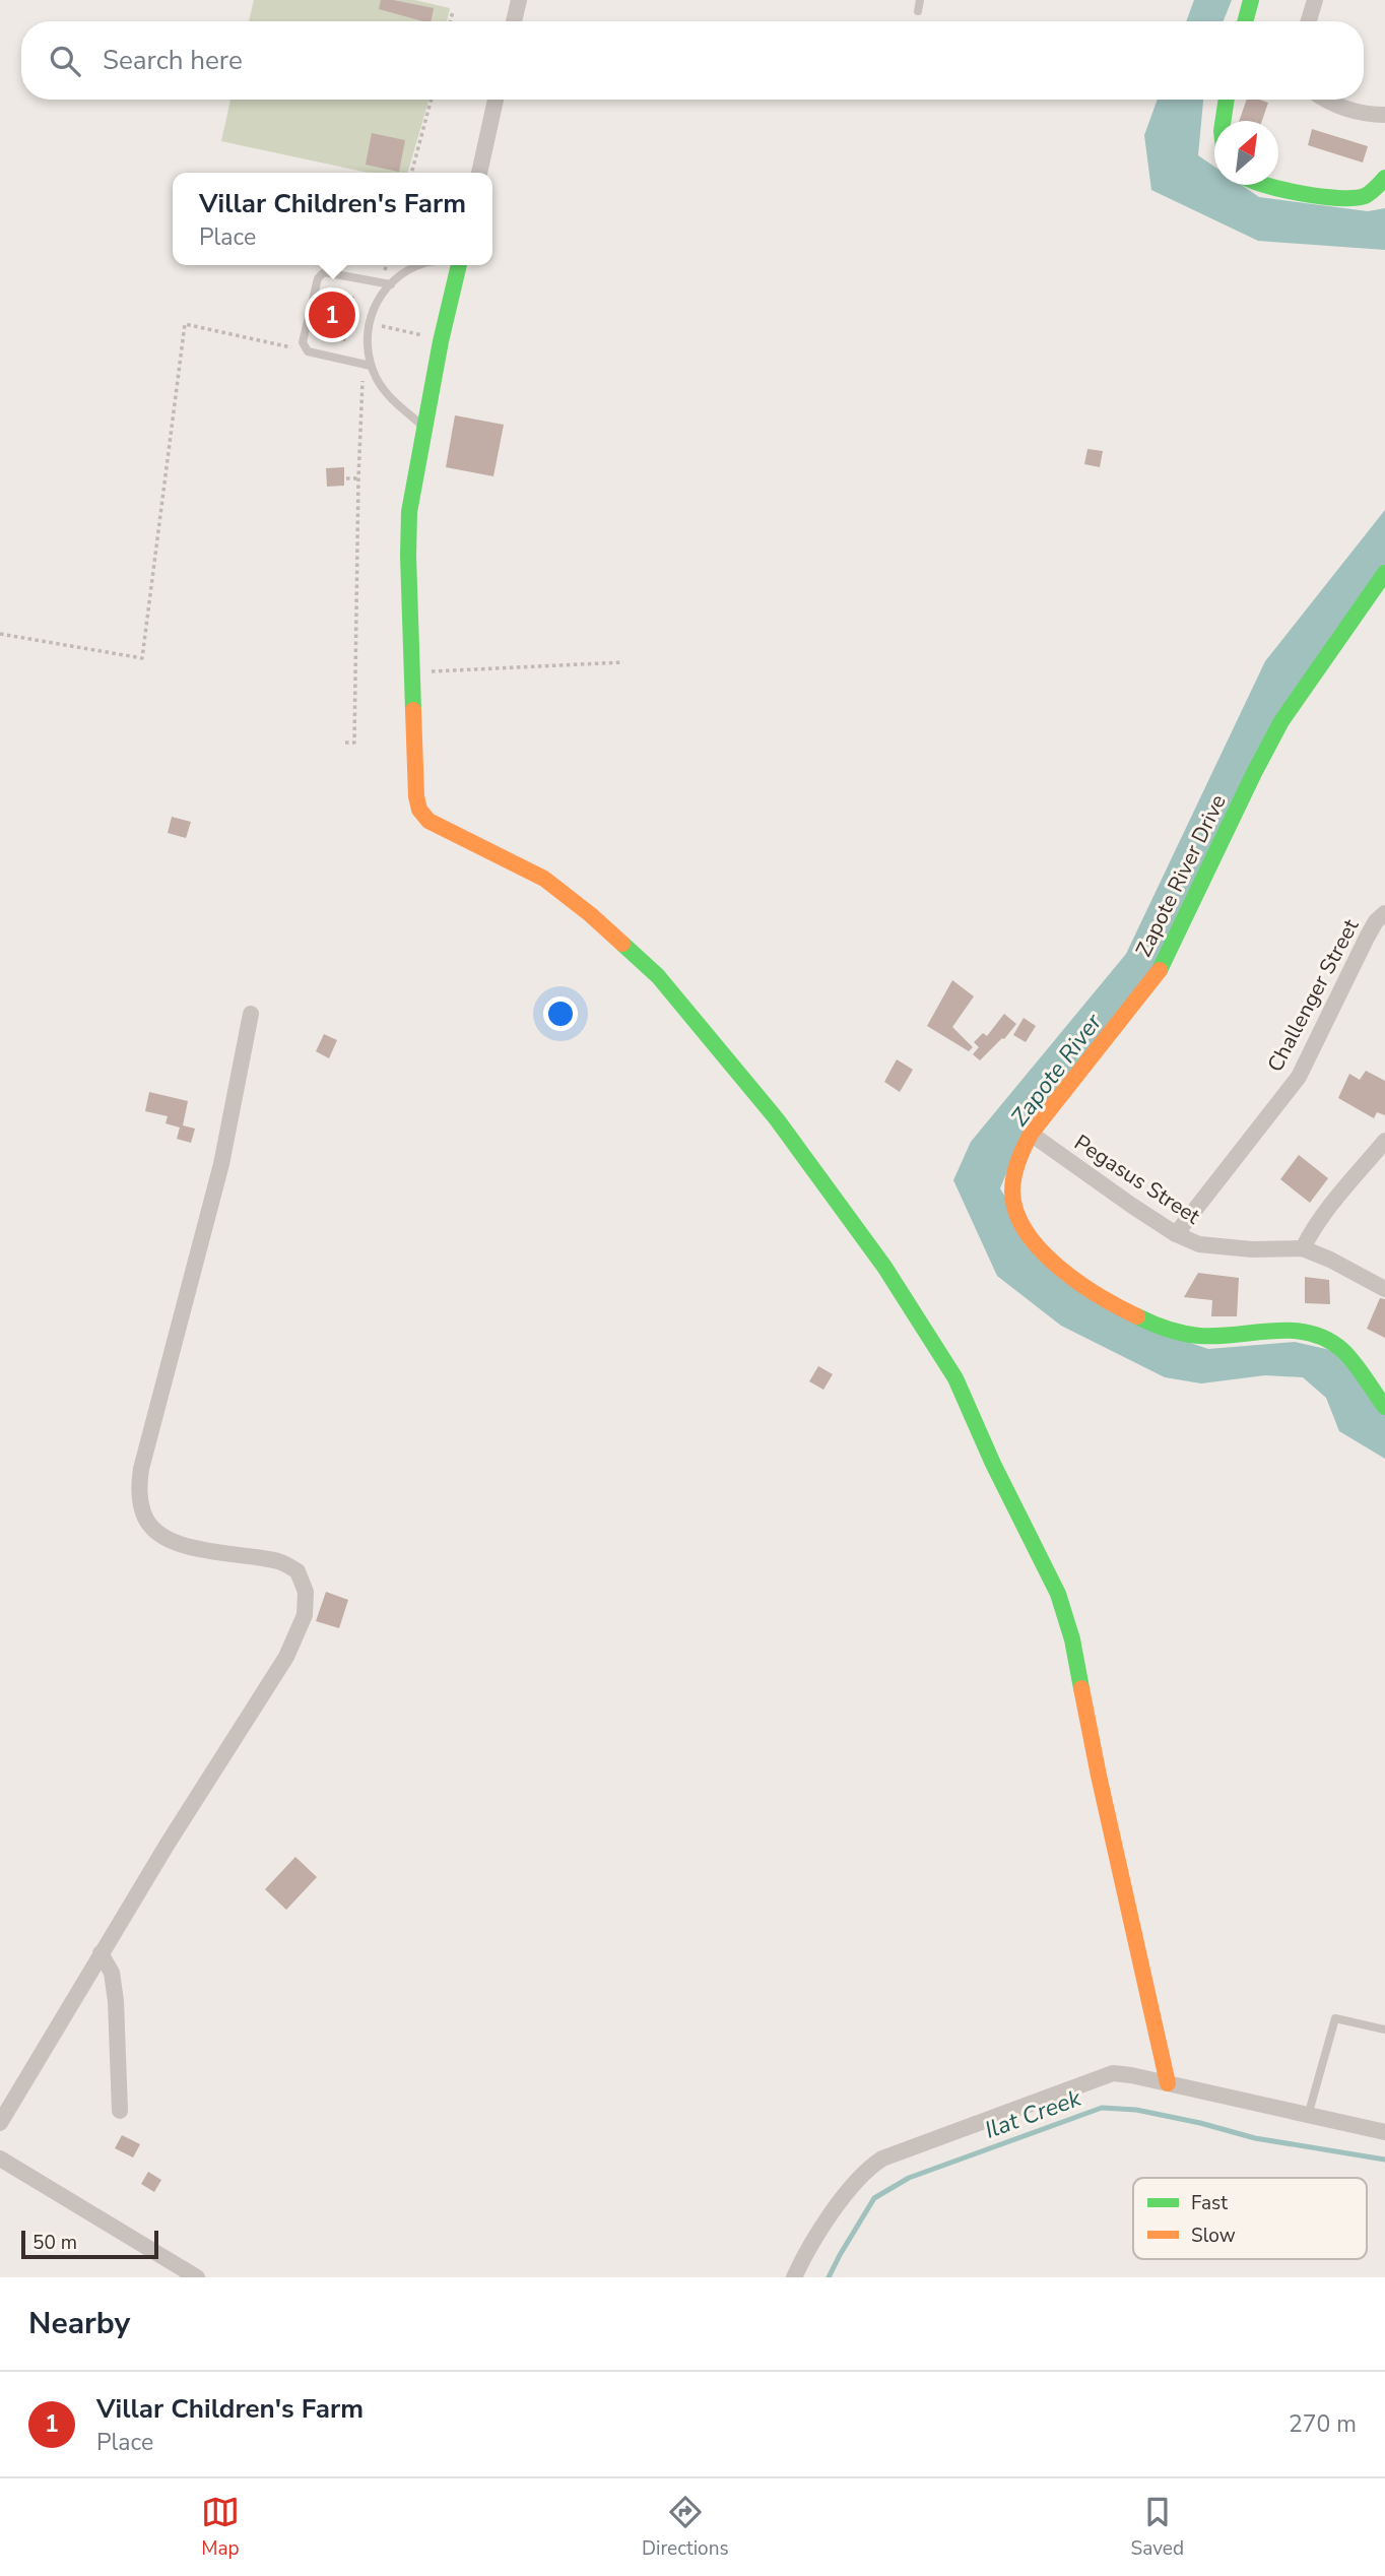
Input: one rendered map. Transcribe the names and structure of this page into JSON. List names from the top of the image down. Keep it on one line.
{"streets":{"street":["Zapote River Drive","Challenger Street","Pegasus Street"]},"crossings":[["Zapote River Drive","Pegasus Street"],["Challenger Street","Pegasus Street"]],"water":["Zapote River","Ilat Creek"],"legend":["Fast","Slow"],"scale_bar":"50 m","north":"top right","page":{"search":"Search here","popup":["Villar Children's Farm","Place"],"pins":"1","scale":"50 m","heading":"Nearby","list":[{"mark":"1","name":"Villar Children's Farm","note":"Place","value":"270 m"}],"nav":["Map","Directions","Saved"]}}
